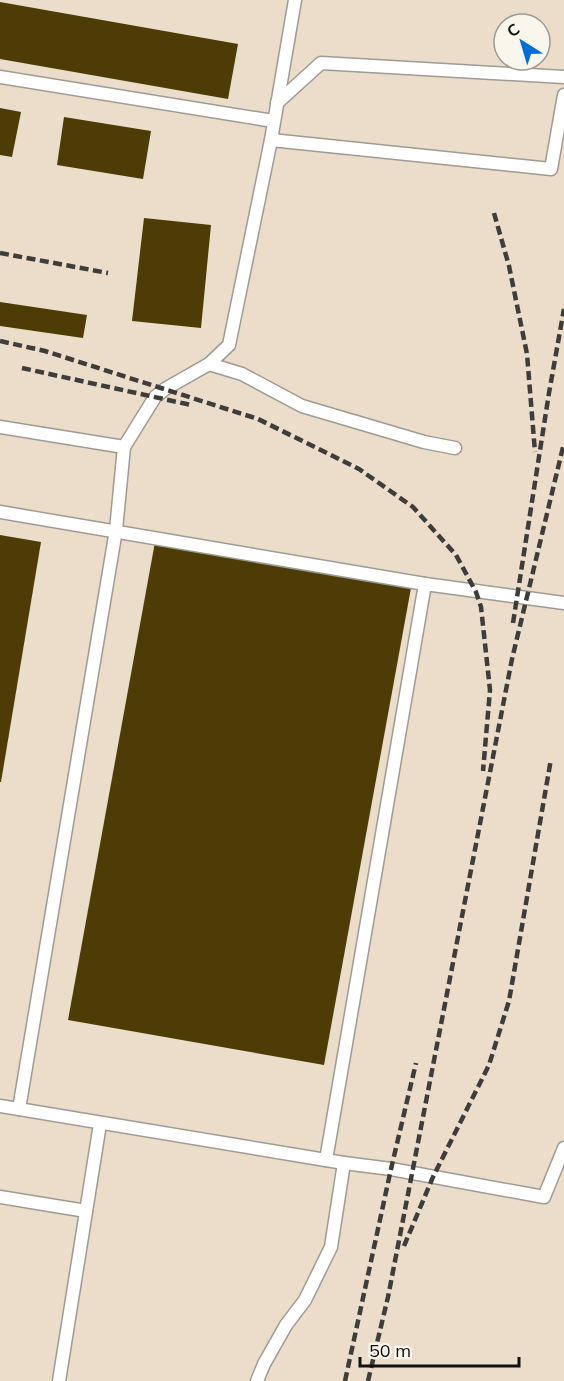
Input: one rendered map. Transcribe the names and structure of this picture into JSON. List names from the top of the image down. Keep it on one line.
{"scale_bar":"50 m","north":"top left"}
